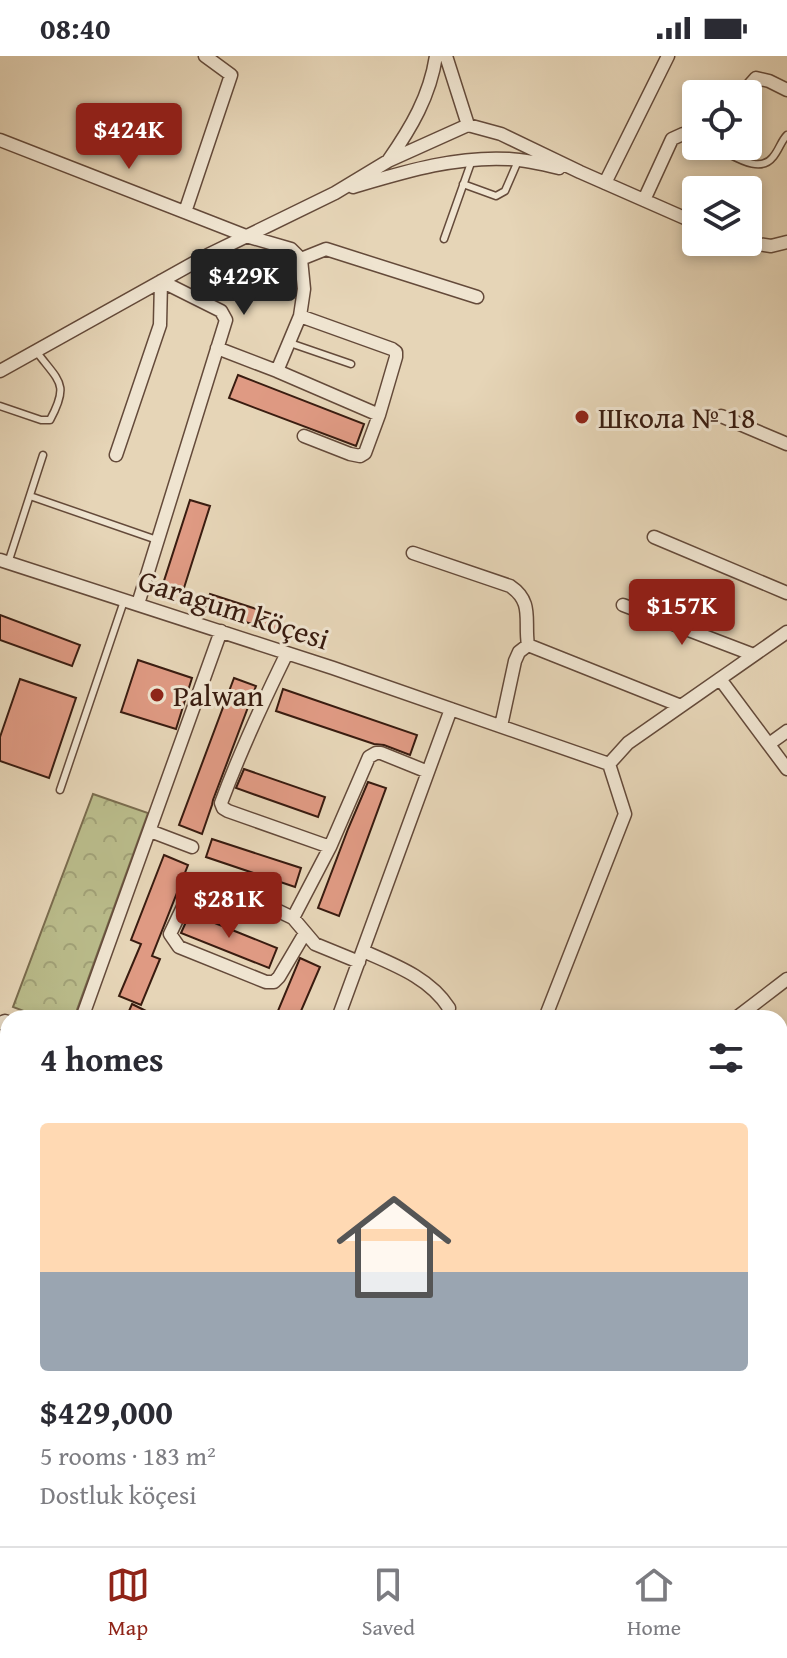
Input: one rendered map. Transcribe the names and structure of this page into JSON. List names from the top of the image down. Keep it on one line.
{"streets":{"street":["Garagum köçesi"]},"places":["Школа № 18","Palwan"],"page":{"status":"08:40","price":["$424K","$429K","$157K","$281K"],"heading":"4 homes","list":[{"name":"$429,000","note":"5 rooms · 183 m² · Dostluk köçesi"}],"tabs":["Map","Saved","Home"]}}
